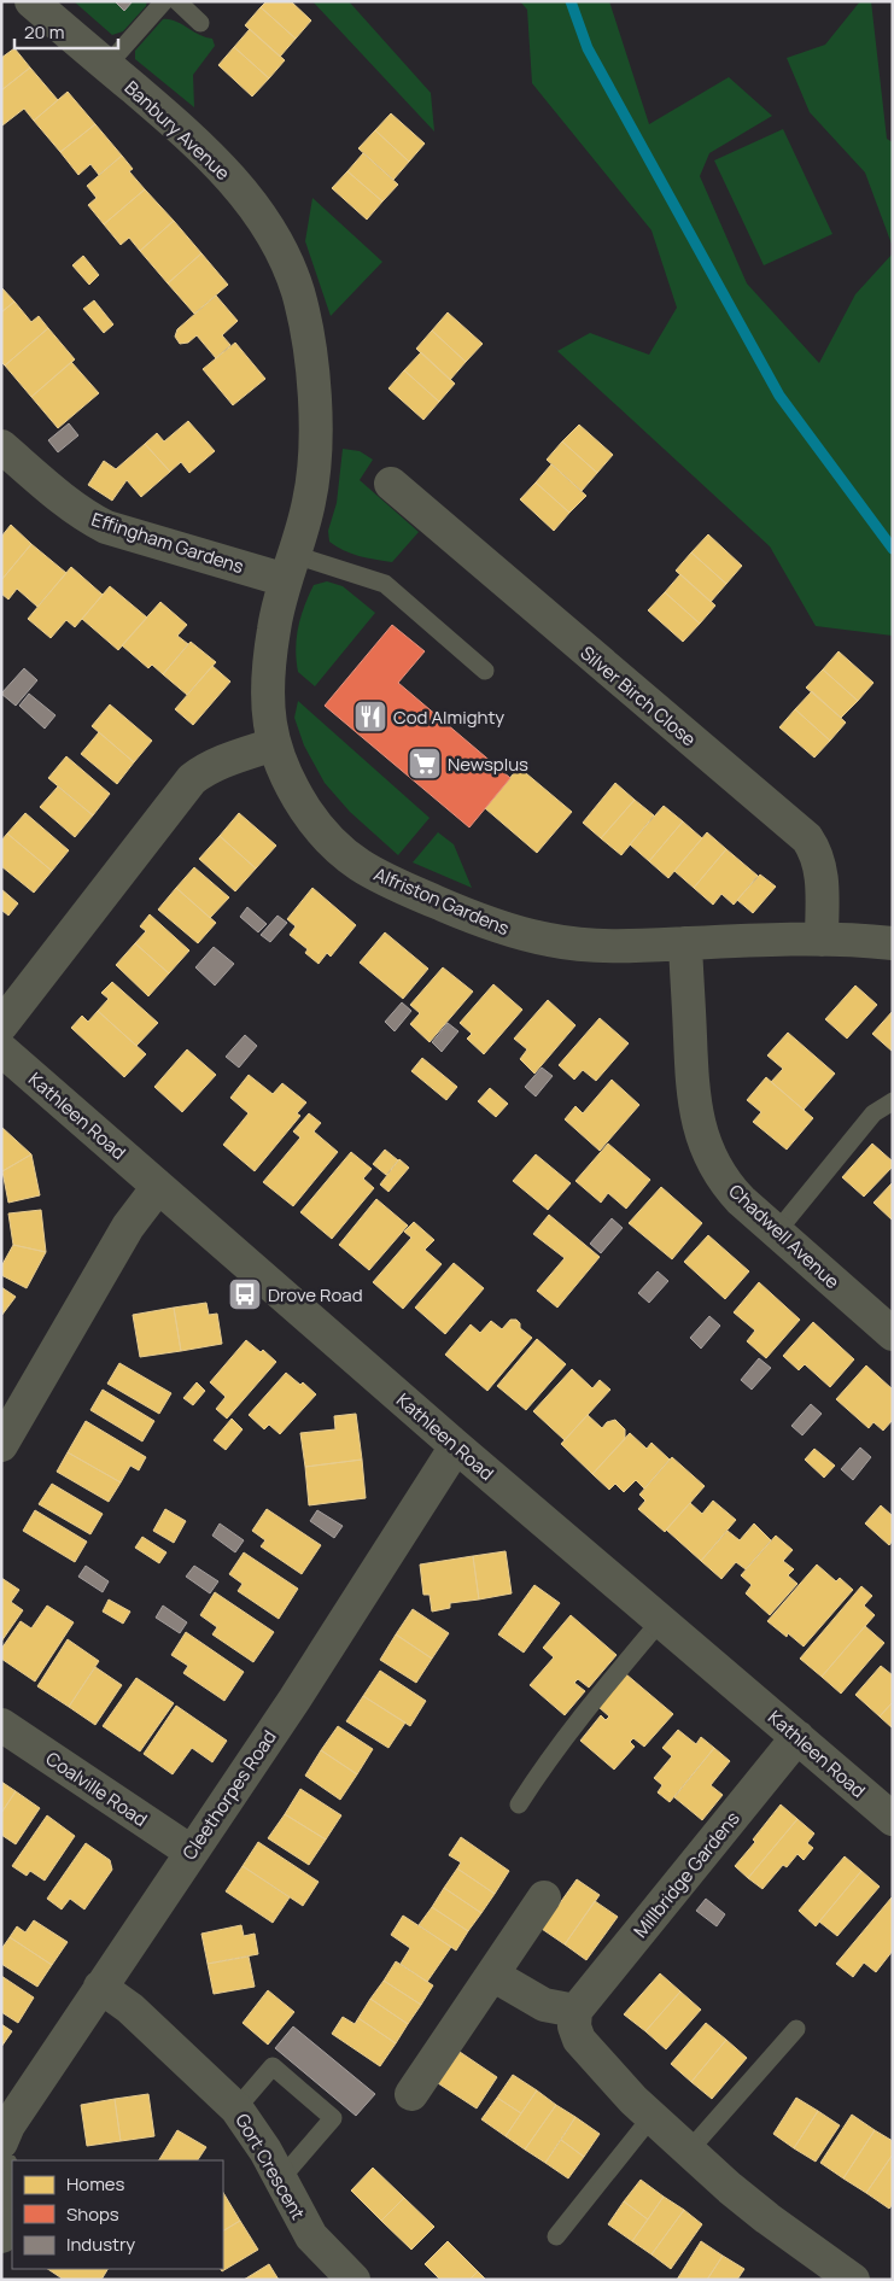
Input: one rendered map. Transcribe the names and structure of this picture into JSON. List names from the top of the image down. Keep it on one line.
{"streets":{"street":["Banbury Avenue","Effingham Gardens","Silver Birch Close","Alfriston Gardens","Kathleen Road","Chadwell Avenue","Coalville Road","Cleethorpes Road","Millbridge Gardens","Gort Crescent"]},"crossings":[["Banbury Avenue","Effingham Gardens"],["Banbury Avenue","Alfriston Gardens"],["Silver Birch Close","Alfriston Gardens"],["Alfriston Gardens","Chadwell Avenue"],["Kathleen Road","Cleethorpes Road"],["Kathleen Road","Millbridge Gardens"],["Coalville Road","Cleethorpes Road"],["Cleethorpes Road","Gort Crescent"]],"places":{"restaurant":["Cod Almighty"],"supermarket":["Newsplus"],"bus stop":["Drove Road"]},"legend":["Homes","Shops","Industry"],"scale_bar":"20 m"}
